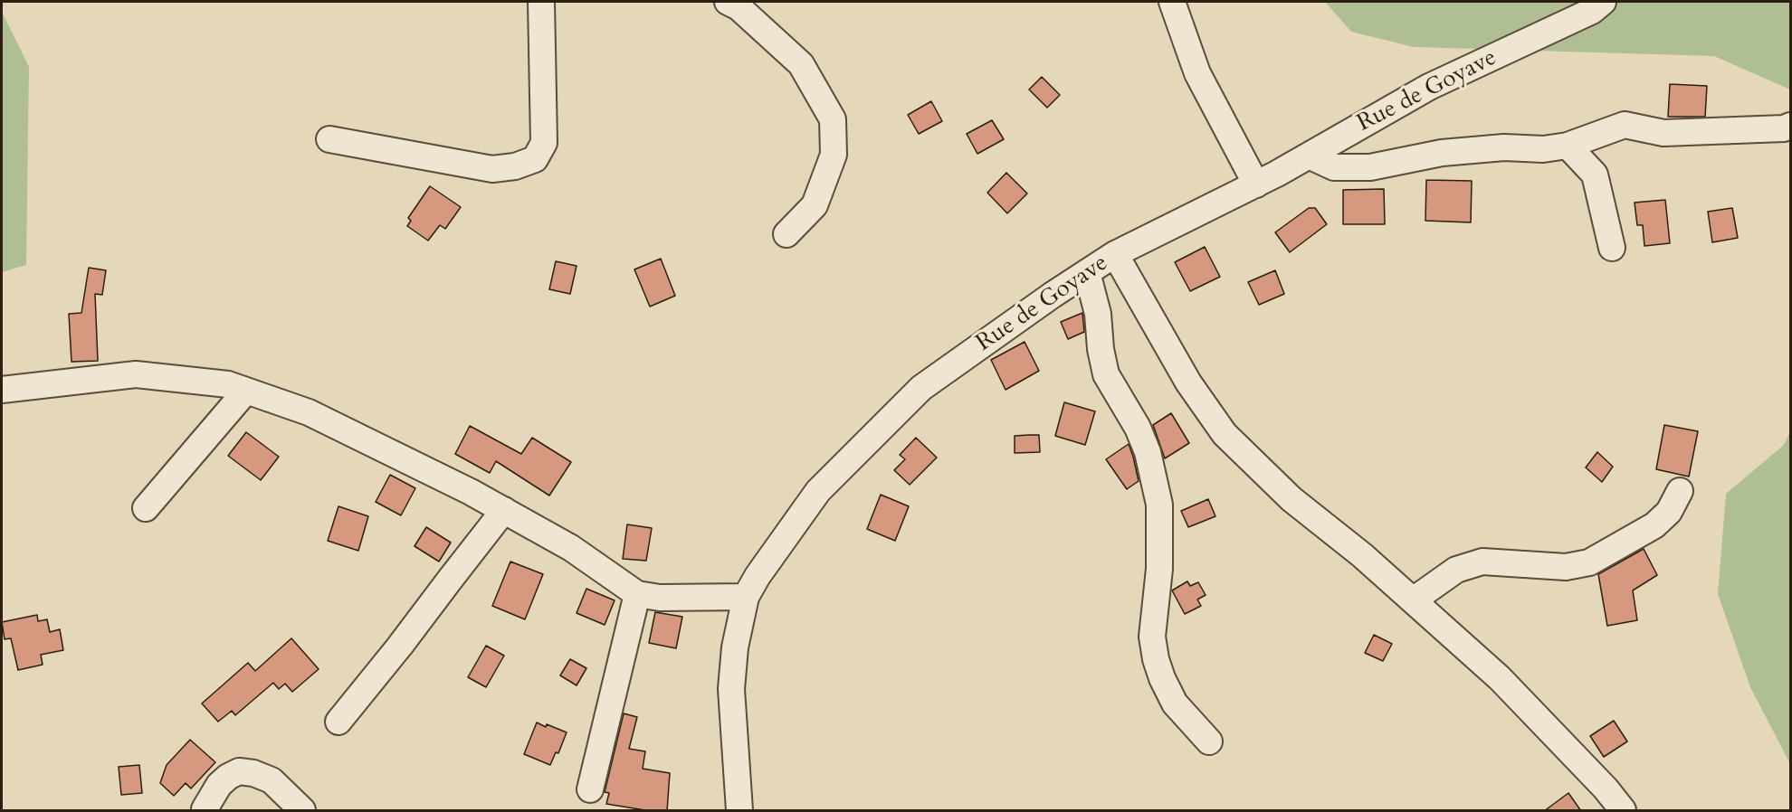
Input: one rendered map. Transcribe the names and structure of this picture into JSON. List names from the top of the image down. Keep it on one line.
{"streets":{"street":["Rue de Goyave"]}}
